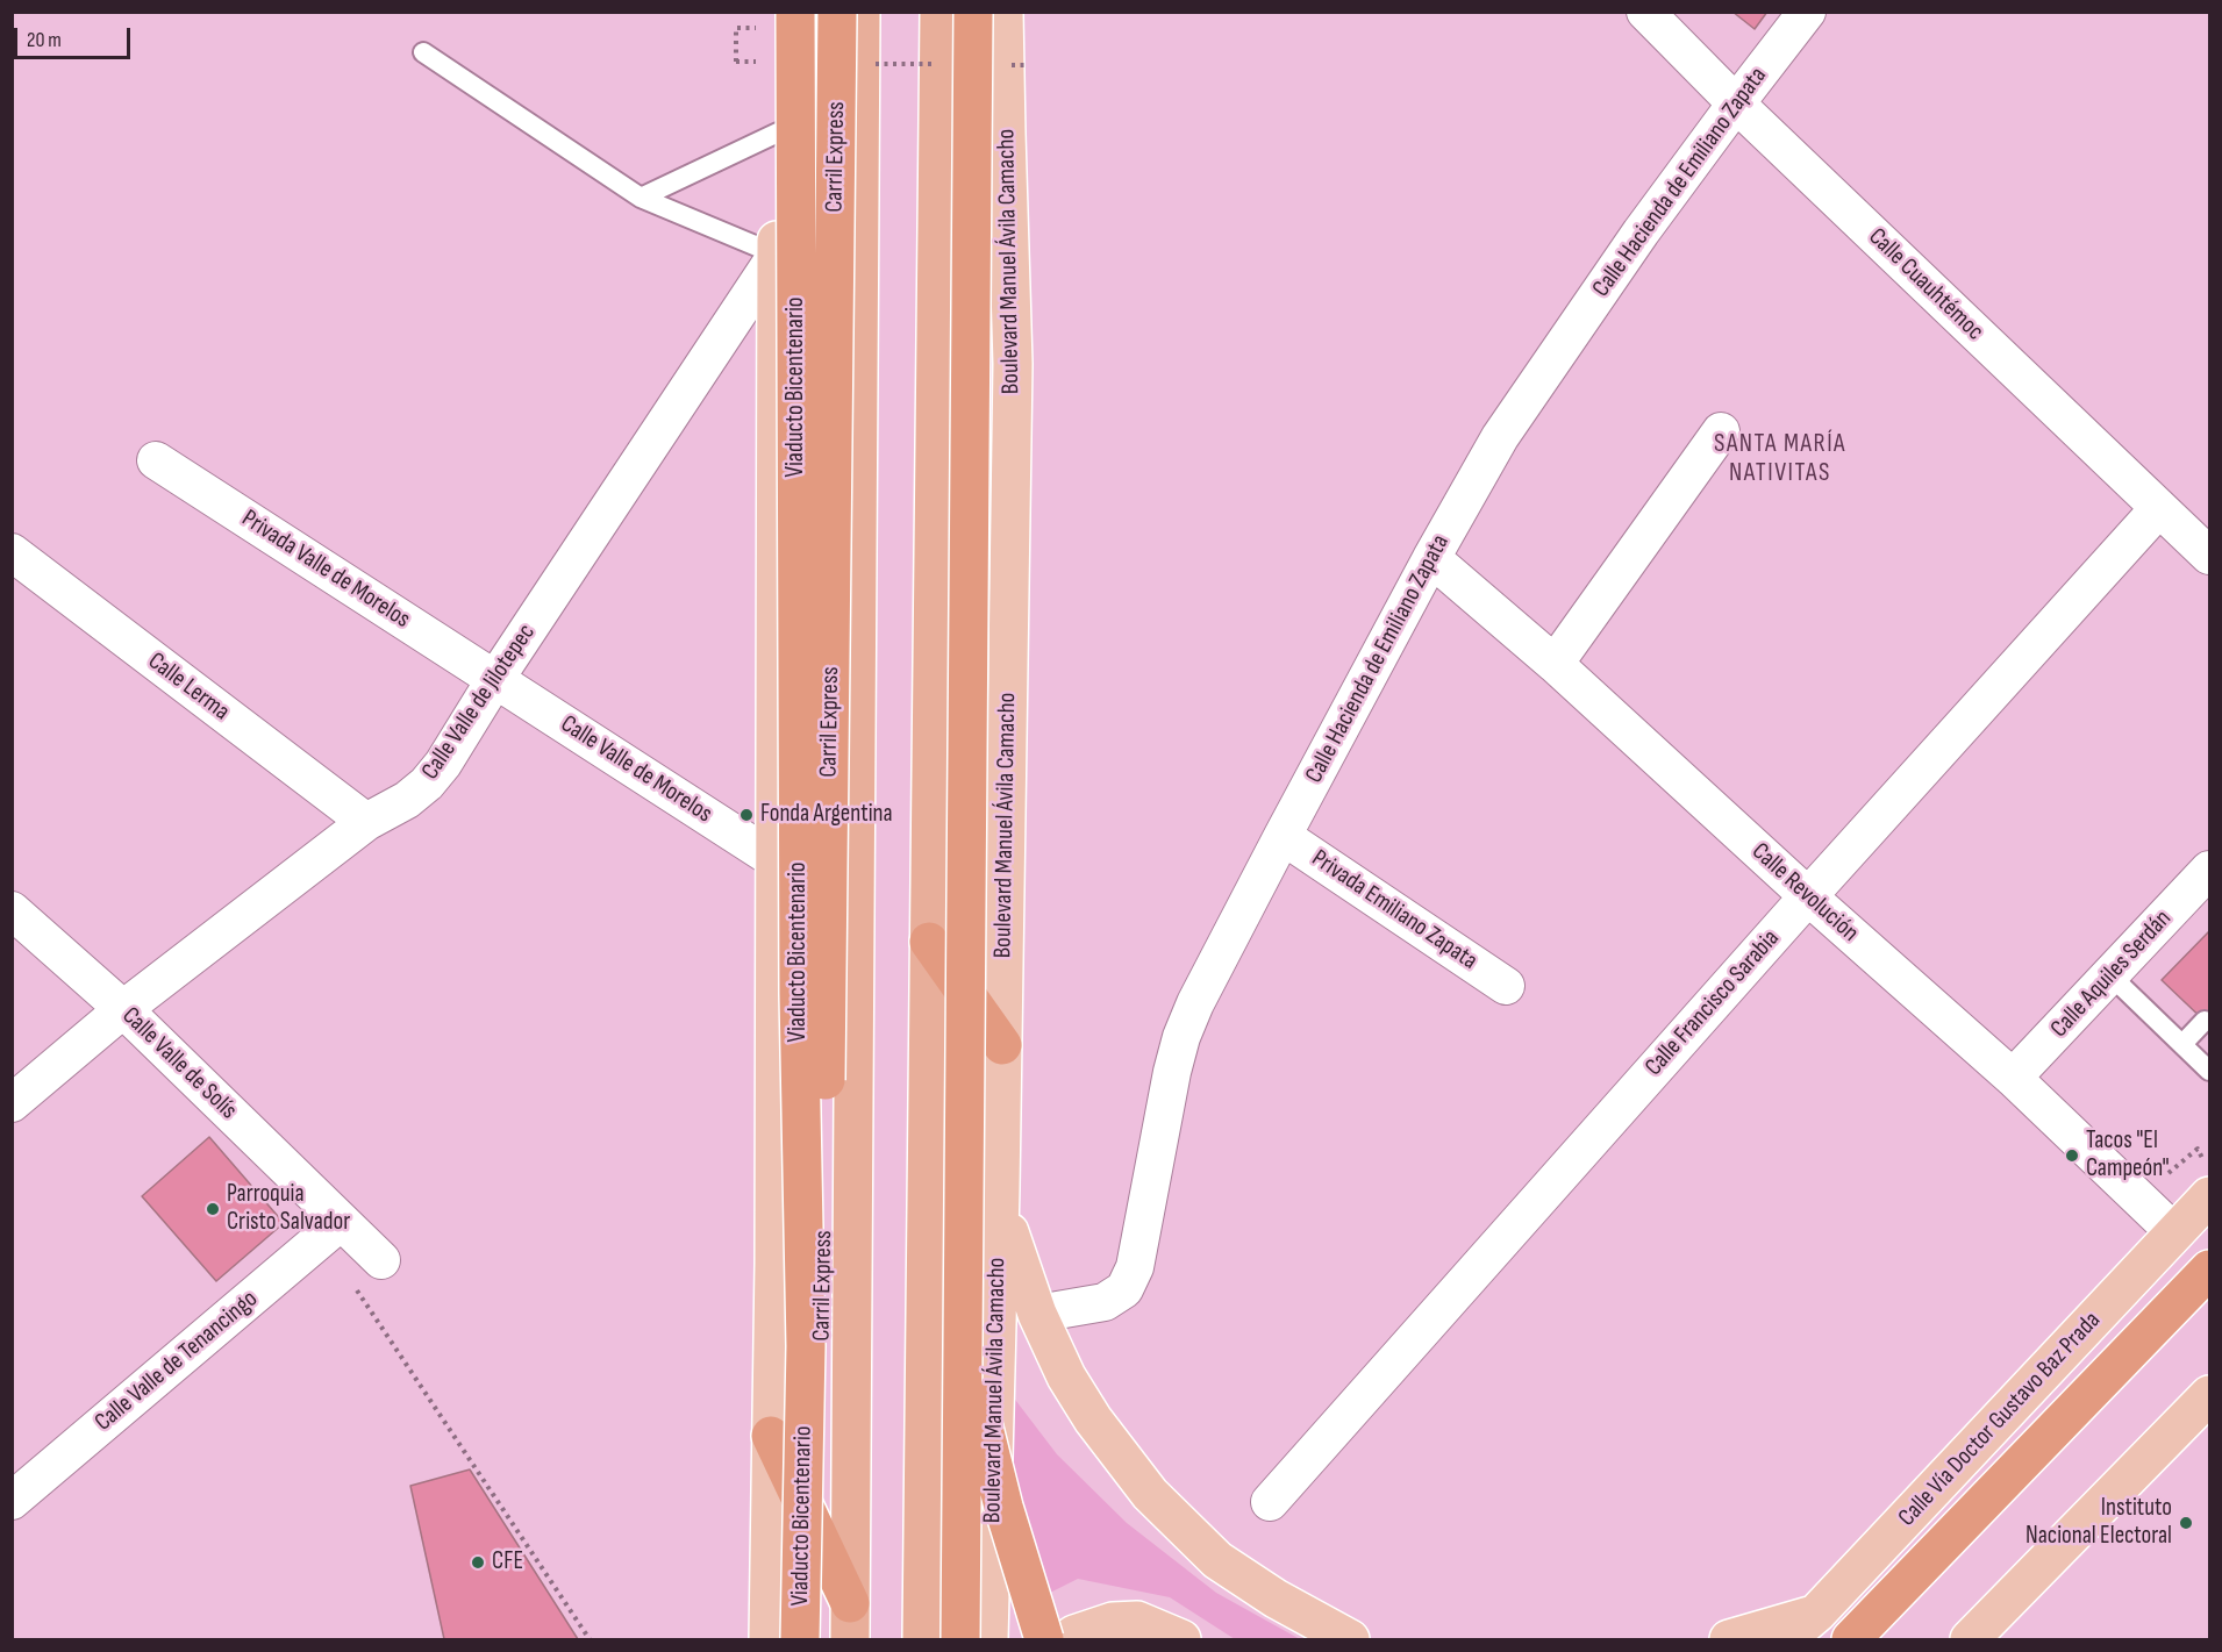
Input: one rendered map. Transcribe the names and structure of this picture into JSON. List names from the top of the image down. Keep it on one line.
{"streets":{"highway":["Carril Express","Viaducto Bicentenario"],"main road":["Boulevard Manuel Ávila Camacho","Calle Vía Doctor Gustavo Baz Prada"],"street":["Calle Hacienda de Emiliano Zapata","Calle Cuauhtémoc","Privada Valle de Morelos","Calle Lerma","Calle Valle de Jilotepec","Calle Valle de Morelos","Calle Revolución","Privada Emiliano Zapata","Calle Aquiles Serdán","Calle Francisco Sarabia","Calle Valle de Solís","Calle Valle de Tenancingo"]},"crossings":[["Calle Hacienda de Emiliano Zapata","Calle Cuauhtémoc"],["Calle Hacienda de Emiliano Zapata","Calle Revolución"],["Calle Hacienda de Emiliano Zapata","Privada Emiliano Zapata"],["Calle Cuauhtémoc","Calle Francisco Sarabia"],["Privada Valle de Morelos","Calle Valle de Jilotepec"],["Privada Valle de Morelos","Calle Valle de Morelos"],["Calle Lerma","Calle Valle de Jilotepec"],["Calle Valle de Jilotepec","Calle Valle de Morelos"],["Calle Valle de Jilotepec","Calle Valle de Solís"],["Calle Revolución","Calle Aquiles Serdán"],["Calle Revolución","Calle Francisco Sarabia"],["Calle Revolución","Calle Vía Doctor Gustavo Baz Prada"],["Calle Valle de Solís","Calle Valle de Tenancingo"]],"districts":["SANTA MARÍA NATIVITAS"],"places":["Fonda Argentina","Tacos \"El Campeón\"","Parroquia Cristo Salvador","Instituto Nacional Electoral","CFE"],"scale_bar":"20 m"}
